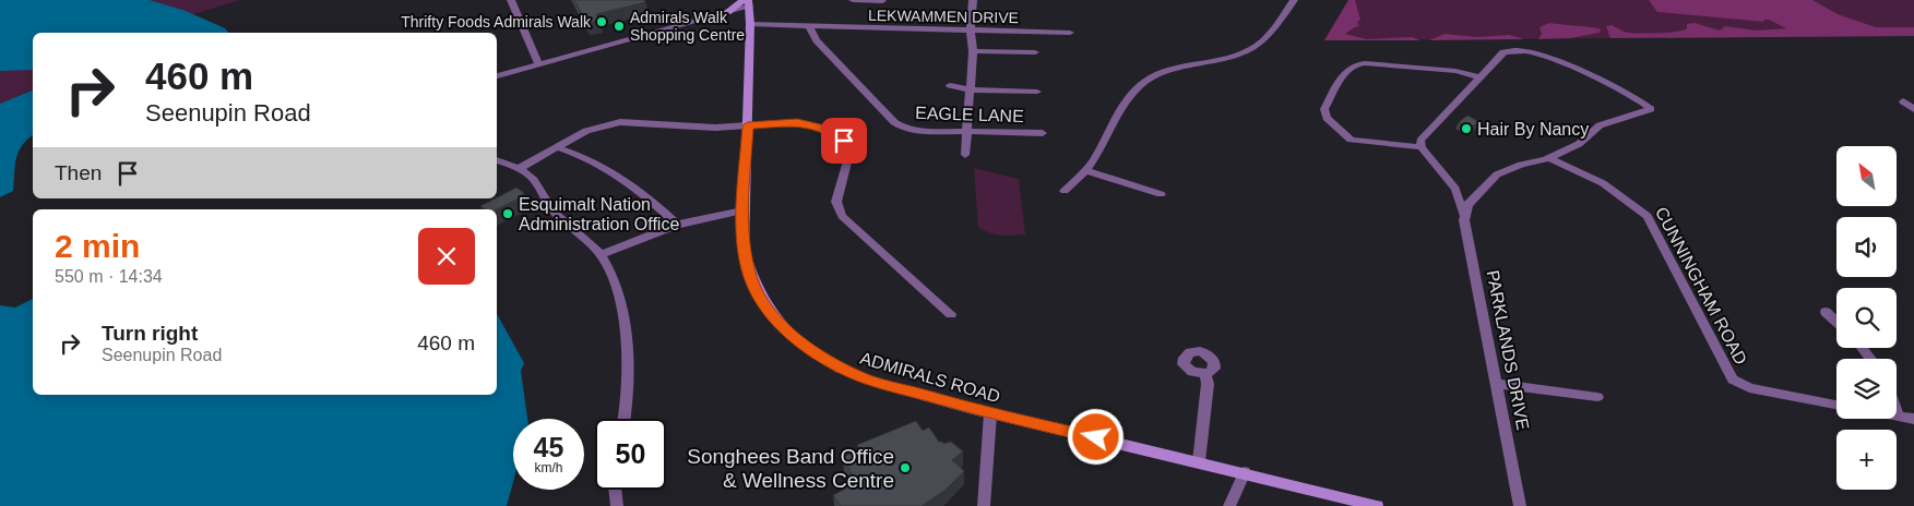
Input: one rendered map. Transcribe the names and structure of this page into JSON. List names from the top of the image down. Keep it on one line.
{"streets":{"main road":["ADMIRALS ROAD"],"street":["LEKWAMMEN DRIVE","EAGLE LANE","CUNNINGHAM ROAD","PARKLANDS DRIVE"]},"crossings":[["LEKWAMMEN DRIVE","EAGLE LANE"],["LEKWAMMEN DRIVE","ADMIRALS ROAD"],["CUNNINGHAM ROAD","PARKLANDS DRIVE"]],"places":["Thrifty Foods Admirals Walk","Admirals Walk Shopping Centre","Hair By Nancy","Esquimalt Nation Administration Office","Songhees Band Office & Wellness Centre"],"north":"top left","page":{"turn":["460 m","Seenupin Road"],"map_buttons":"+","then":"Then","heading":["2 min","550 m · 14:34"],"list":[{"name":"Turn right","note":"Seenupin Road","value":"460 m"}],"speed":"45 km/h","limit":"50"}}
